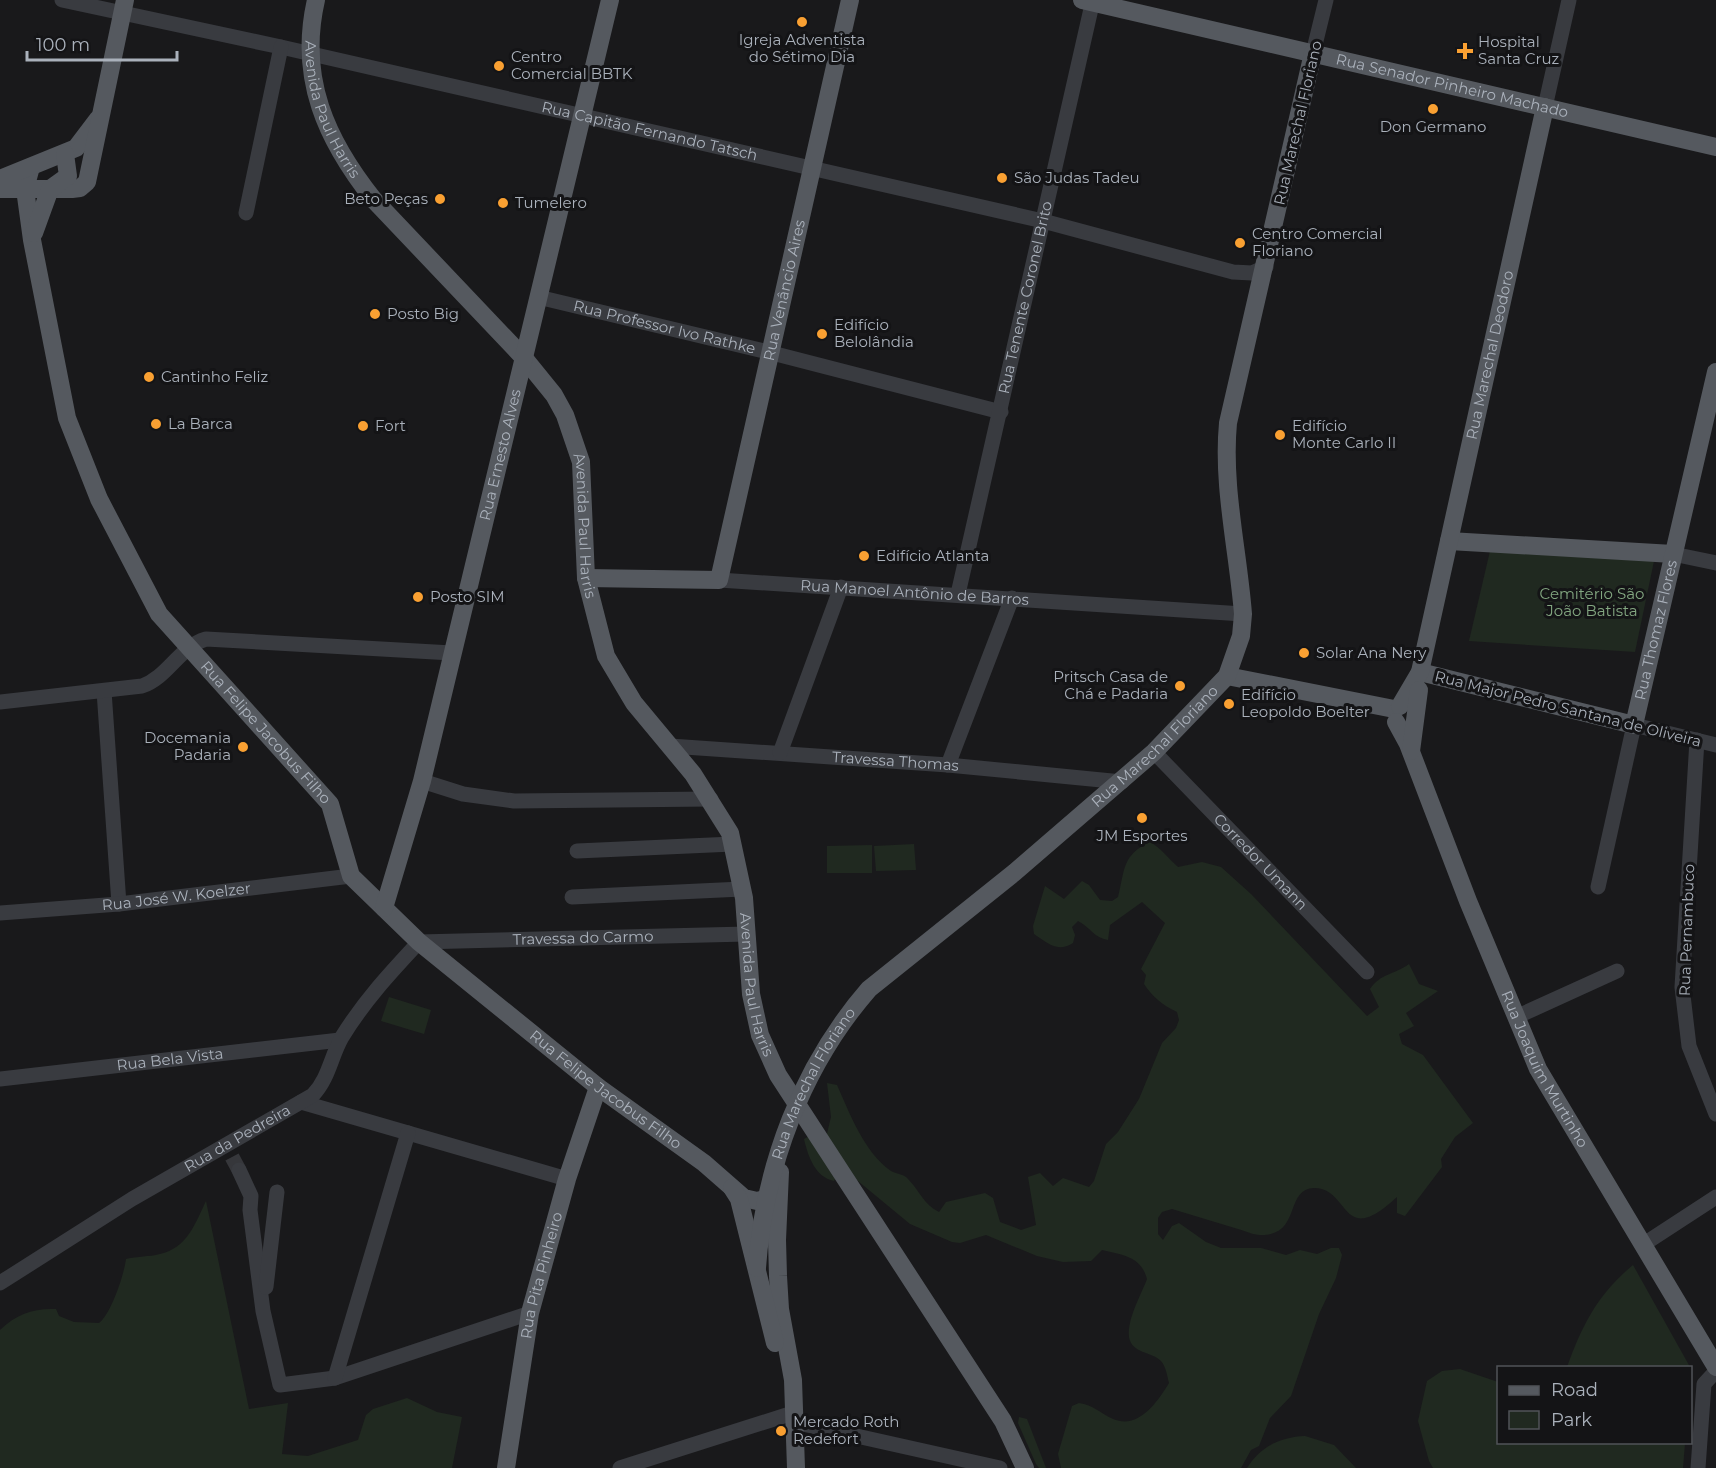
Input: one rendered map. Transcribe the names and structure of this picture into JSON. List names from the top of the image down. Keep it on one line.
{"streets":{"main road":["Rua Senador Pinheiro Machado","Avenida Paul Harris","Rua Marechal Floriano","Rua Venâncio Aires","Rua Marechal Deodoro","Rua Ernesto Alves","Rua Manoel Antônio de Barros","Rua Thomaz Flores","Rua Major Pedro Santana de Oliveira","Rua Felipe Jacobus Filho","Rua Joaquim Murtinho","Rua Pita Pinheiro"],"street":["Rua Capitão Fernando Tatsch","Rua Tenente Coronel Brito","Rua Professor Ivo Rathke","Travessa Thomas","Corredor Umann","Rua José W. Koelzer","Rua Pernambuco","Travessa do Carmo","Rua Bela Vista","Rua da Pedreira"]},"crossings":[["Rua Senador Pinheiro Machado","Rua Marechal Floriano"],["Rua Senador Pinheiro Machado","Rua Tenente Coronel Brito"],["Rua Senador Pinheiro Machado","Rua Marechal Deodoro"],["Avenida Paul Harris","Rua Marechal Floriano"],["Avenida Paul Harris","Rua Capitão Fernando Tatsch"],["Avenida Paul Harris","Rua Ernesto Alves"],["Avenida Paul Harris","Rua Manoel Antônio de Barros"],["Avenida Paul Harris","Travessa Thomas"],["Avenida Paul Harris","Travessa do Carmo"],["Rua Marechal Floriano","Rua Capitão Fernando Tatsch"],["Rua Marechal Floriano","Rua Manoel Antônio de Barros"],["Rua Marechal Floriano","Travessa Thomas"],["Rua Marechal Floriano","Corredor Umann"],["Rua Capitão Fernando Tatsch","Rua Venâncio Aires"],["Rua Capitão Fernando Tatsch","Rua Tenente Coronel Brito"],["Rua Capitão Fernando Tatsch","Rua Ernesto Alves"],["Rua Venâncio Aires","Rua Professor Ivo Rathke"],["Rua Venâncio Aires","Rua Manoel Antônio de Barros"],["Rua Tenente Coronel Brito","Rua Professor Ivo Rathke"],["Rua Tenente Coronel Brito","Rua Manoel Antônio de Barros"],["Rua Professor Ivo Rathke","Rua Ernesto Alves"],["Rua Marechal Deodoro","Rua Major Pedro Santana de Oliveira"],["Rua Marechal Deodoro","Rua Joaquim Murtinho"],["Rua Ernesto Alves","Rua Felipe Jacobus Filho"],["Rua Thomaz Flores","Rua Major Pedro Santana de Oliveira"],["Rua Major Pedro Santana de Oliveira","Rua Pernambuco"],["Rua Major Pedro Santana de Oliveira","Rua Joaquim Murtinho"],["Rua Felipe Jacobus Filho","Rua José W. Koelzer"],["Rua Felipe Jacobus Filho","Travessa do Carmo"],["Rua Felipe Jacobus Filho","Rua da Pedreira"],["Rua Felipe Jacobus Filho","Rua Pita Pinheiro"],["Travessa do Carmo","Rua da Pedreira"],["Rua Bela Vista","Rua da Pedreira"]],"parks":["Cemitério São João Batista"],"places":{"other":["Igreja Adventista do Sétimo Dia","Centro Comercial BBTK","Don Germano","São Judas Tadeu","Beto Peças","Tumelero","Centro Comercial Floriano","Posto Big","Edifício Belolândia","Cantinho Feliz","La Barca","Fort","Edifício Monte Carlo II","Edifício Atlanta","Posto SIM","Solar Ana Nery","Pritsch Casa de Chá e Padaria","Edifício Leopoldo Boelter","Docemania Padaria","JM Esportes","Mercado Roth Redefort"],"health":["Hospital Santa Cruz"]},"legend":["Road","Park"],"scale_bar":"100 m"}
